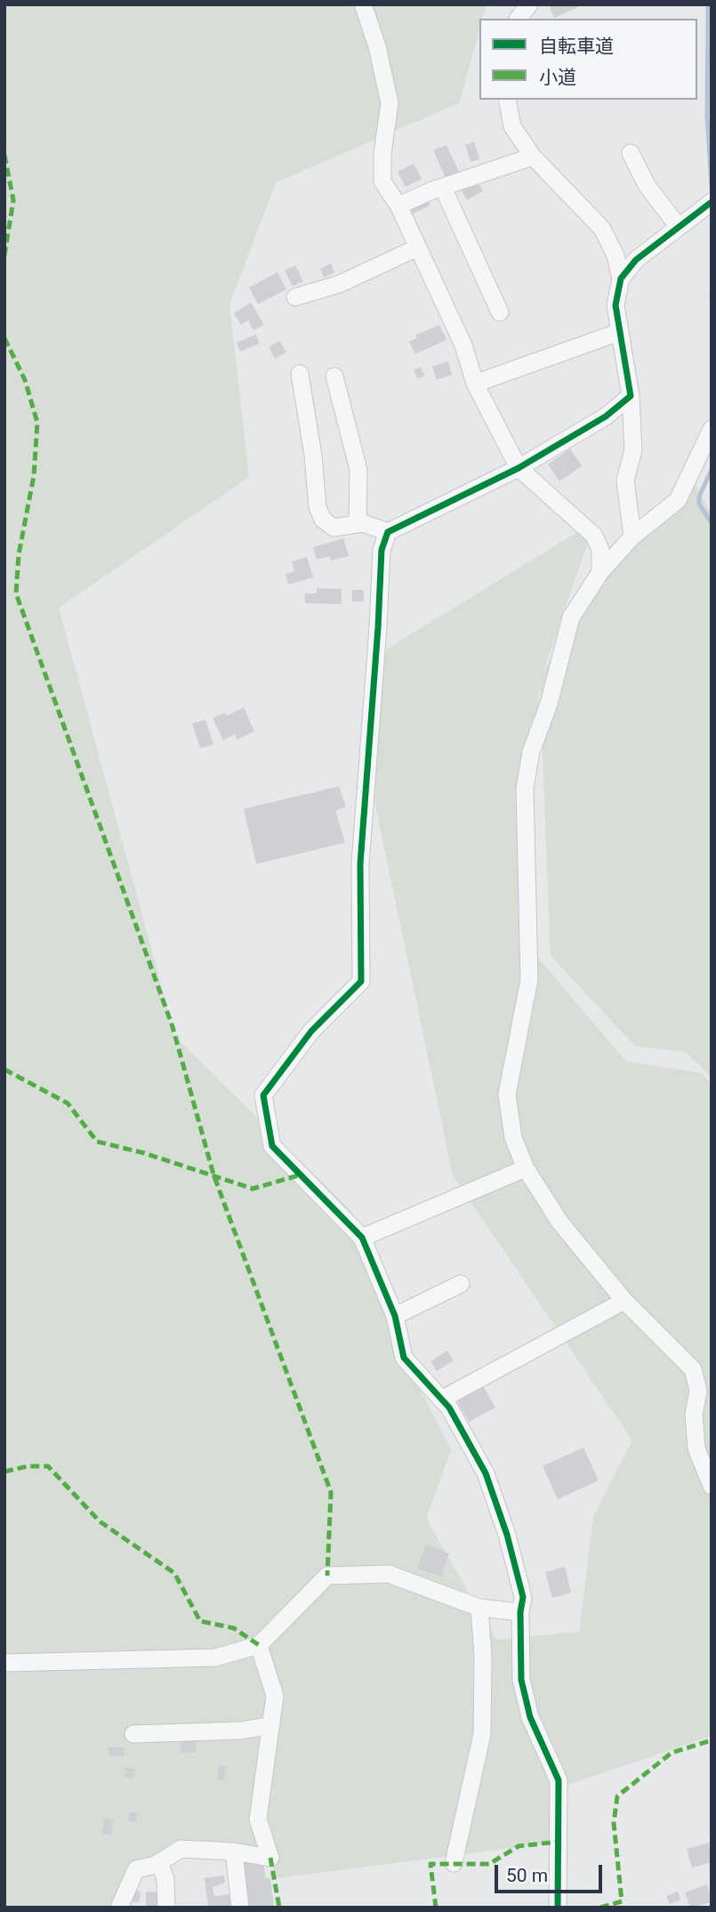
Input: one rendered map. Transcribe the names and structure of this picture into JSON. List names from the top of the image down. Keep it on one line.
{"legend":["自転車道","小道"],"scale_bar":"50 m"}
